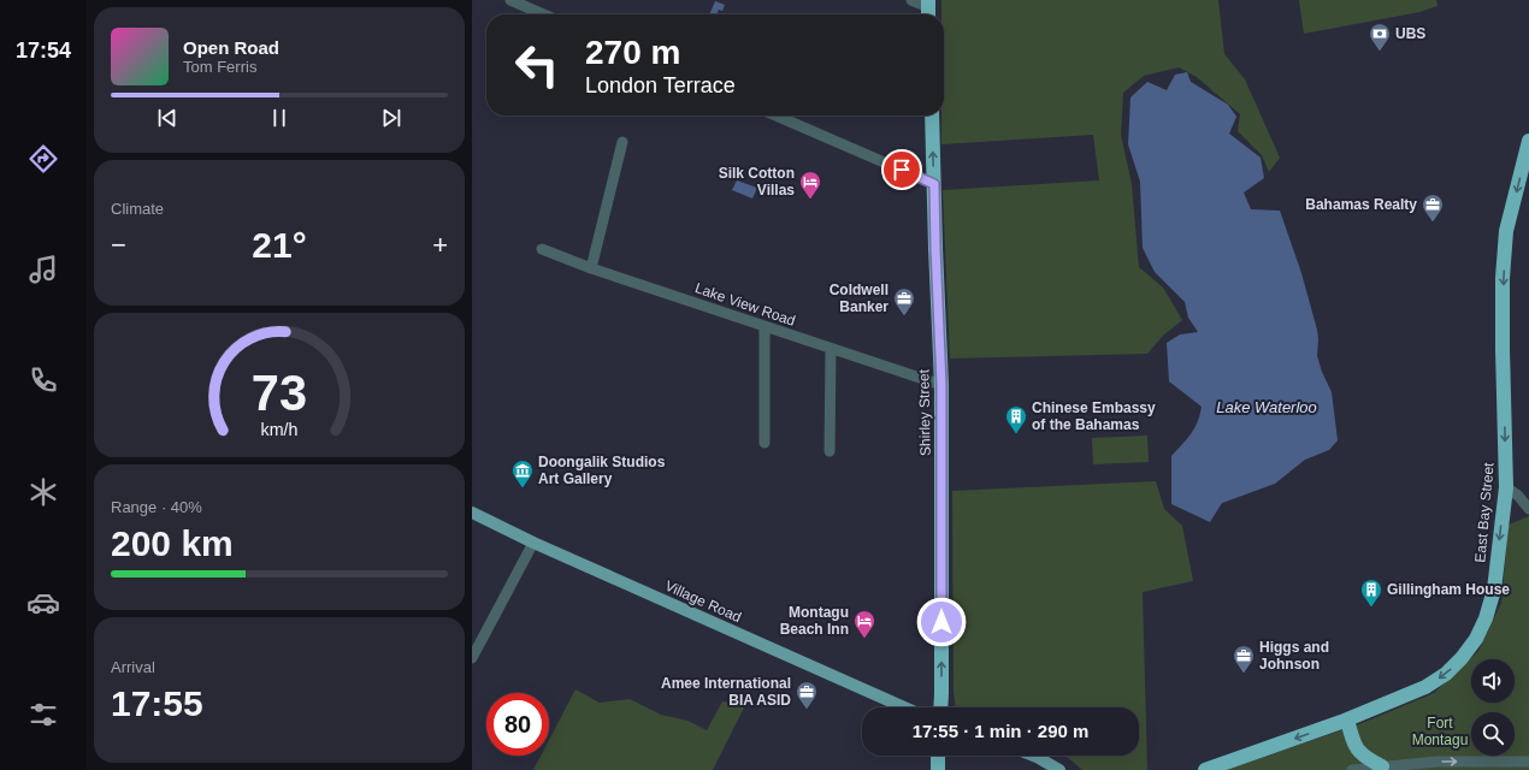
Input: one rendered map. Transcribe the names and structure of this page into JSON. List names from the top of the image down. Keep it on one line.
{"streets":{"highway":["Shirley Street","East Bay Street"],"main road":["Village Road"],"street":["Lake View Road"]},"crossings":[["Lake View Road","Shirley Street"]],"one_way":["Shirley Street","East Bay Street"],"water":["Lake Waterloo"],"parks":["Fort Montagu"],"places":{"bank":["UBS"],"hotel":["Silk Cotton Villas","Montagu Beach Inn"],"office":["Bahamas Realty","Coldwell Banker","Higgs and Johnson","Amee International BIA ASID"],"building":["Chinese Embassy of the Bahamas","Gillingham House"],"museum":["Doongalik Studios Art Gallery"]},"page":{"tabs":"17:54","turn":["270 m","London Terrace"],"song":["Open Road","Tom Ferris"],"tile":["Climate",["Range · 40%","200 km"],["Arrival","17:55"]],"heat":["−","21°","+"],"limit":"80","trip":"17:55 · 1 min · 290 m","gauge":["73","km/h"]}}
